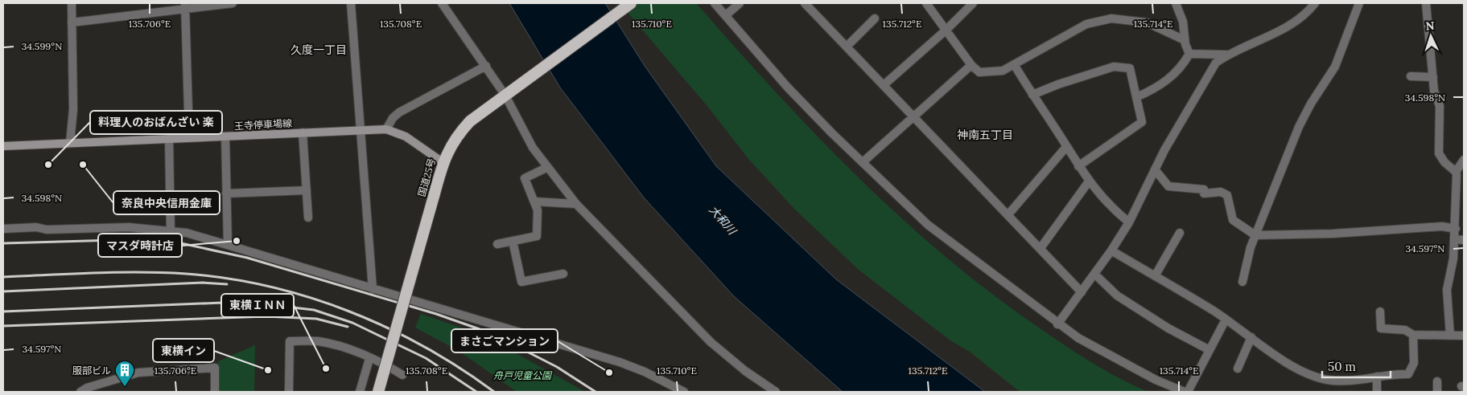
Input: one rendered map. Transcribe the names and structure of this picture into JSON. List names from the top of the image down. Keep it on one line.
{"streets":{"highway":["国道25号"],"main road":["王寺停車場線"]},"crossings":[["王寺停車場線","国道25号"]],"districts":["久度一丁目","神南五丁目"],"water":["大和川"],"parks":["舟戸児童公園"],"places":{"other":["料理人のおばんざい 楽","奈良中央信用金庫","マスダ時計店","東横ＩＮＮ","東横イン","まさごマンション"],"building":["服部ビル"]},"scale_bar":"50 m","north":"top","coordinates":["135.706°E","135.708°E","135.710°E","135.712°E","135.714°E","34.599°N","34.598°N","34.597°N"]}
